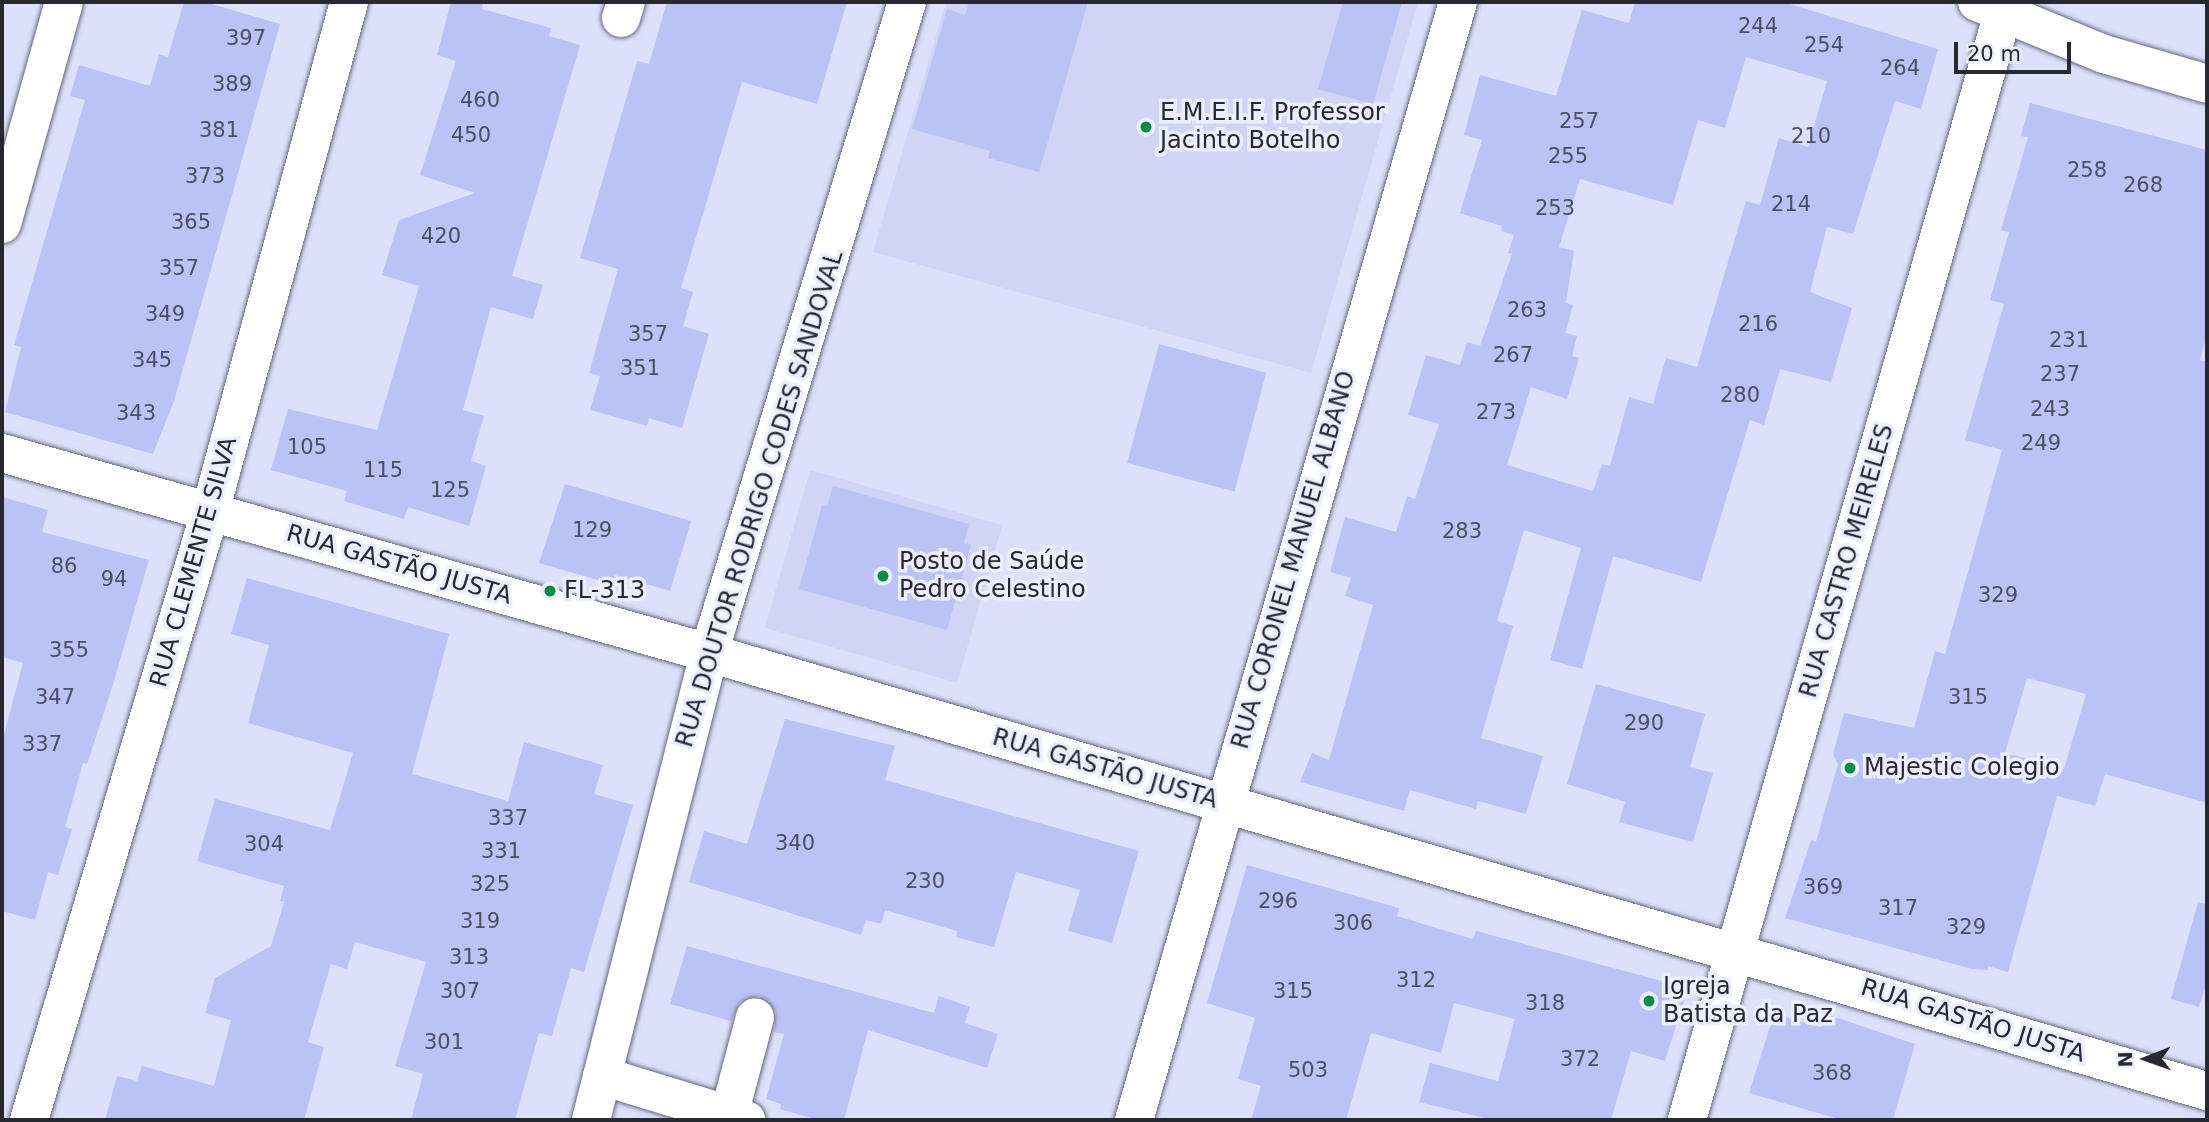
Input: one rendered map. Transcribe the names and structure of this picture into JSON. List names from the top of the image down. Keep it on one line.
{"streets":{"street":["RUA DOUTOR RODRIGO CODES SANDOVAL","RUA CORONEL MANUEL ALBANO","RUA CASTRO MEIRELES","RUA CLEMENTE SILVA","RUA GASTÃO JUSTA"]},"crossings":[["RUA DOUTOR RODRIGO CODES SANDOVAL","RUA GASTÃO JUSTA"],["RUA CORONEL MANUEL ALBANO","RUA GASTÃO JUSTA"],["RUA CASTRO MEIRELES","RUA GASTÃO JUSTA"],["RUA CLEMENTE SILVA","RUA GASTÃO JUSTA"]],"places":["E.M.E.I.F. Professor Jacinto Botelho","Posto de Saúde Pedro Celestino","FL-313","Majestic Colegio","Igreja Batista da Paz"],"house_numbers":["244","397","254","264","389","460","257","381","450","210","255","258","373","268","214","253","365","420","357","263","349","216","357","231","267","345","351","237","280","243","273","343","249","105","115","125","129","283","86","94","329","355","347","315","290","337","337","340","304","331","230","325","369","296","317","319","306","329","313","312","307","315","318","301","372","503","368"],"scale_bar":"20 m","north":"left"}
